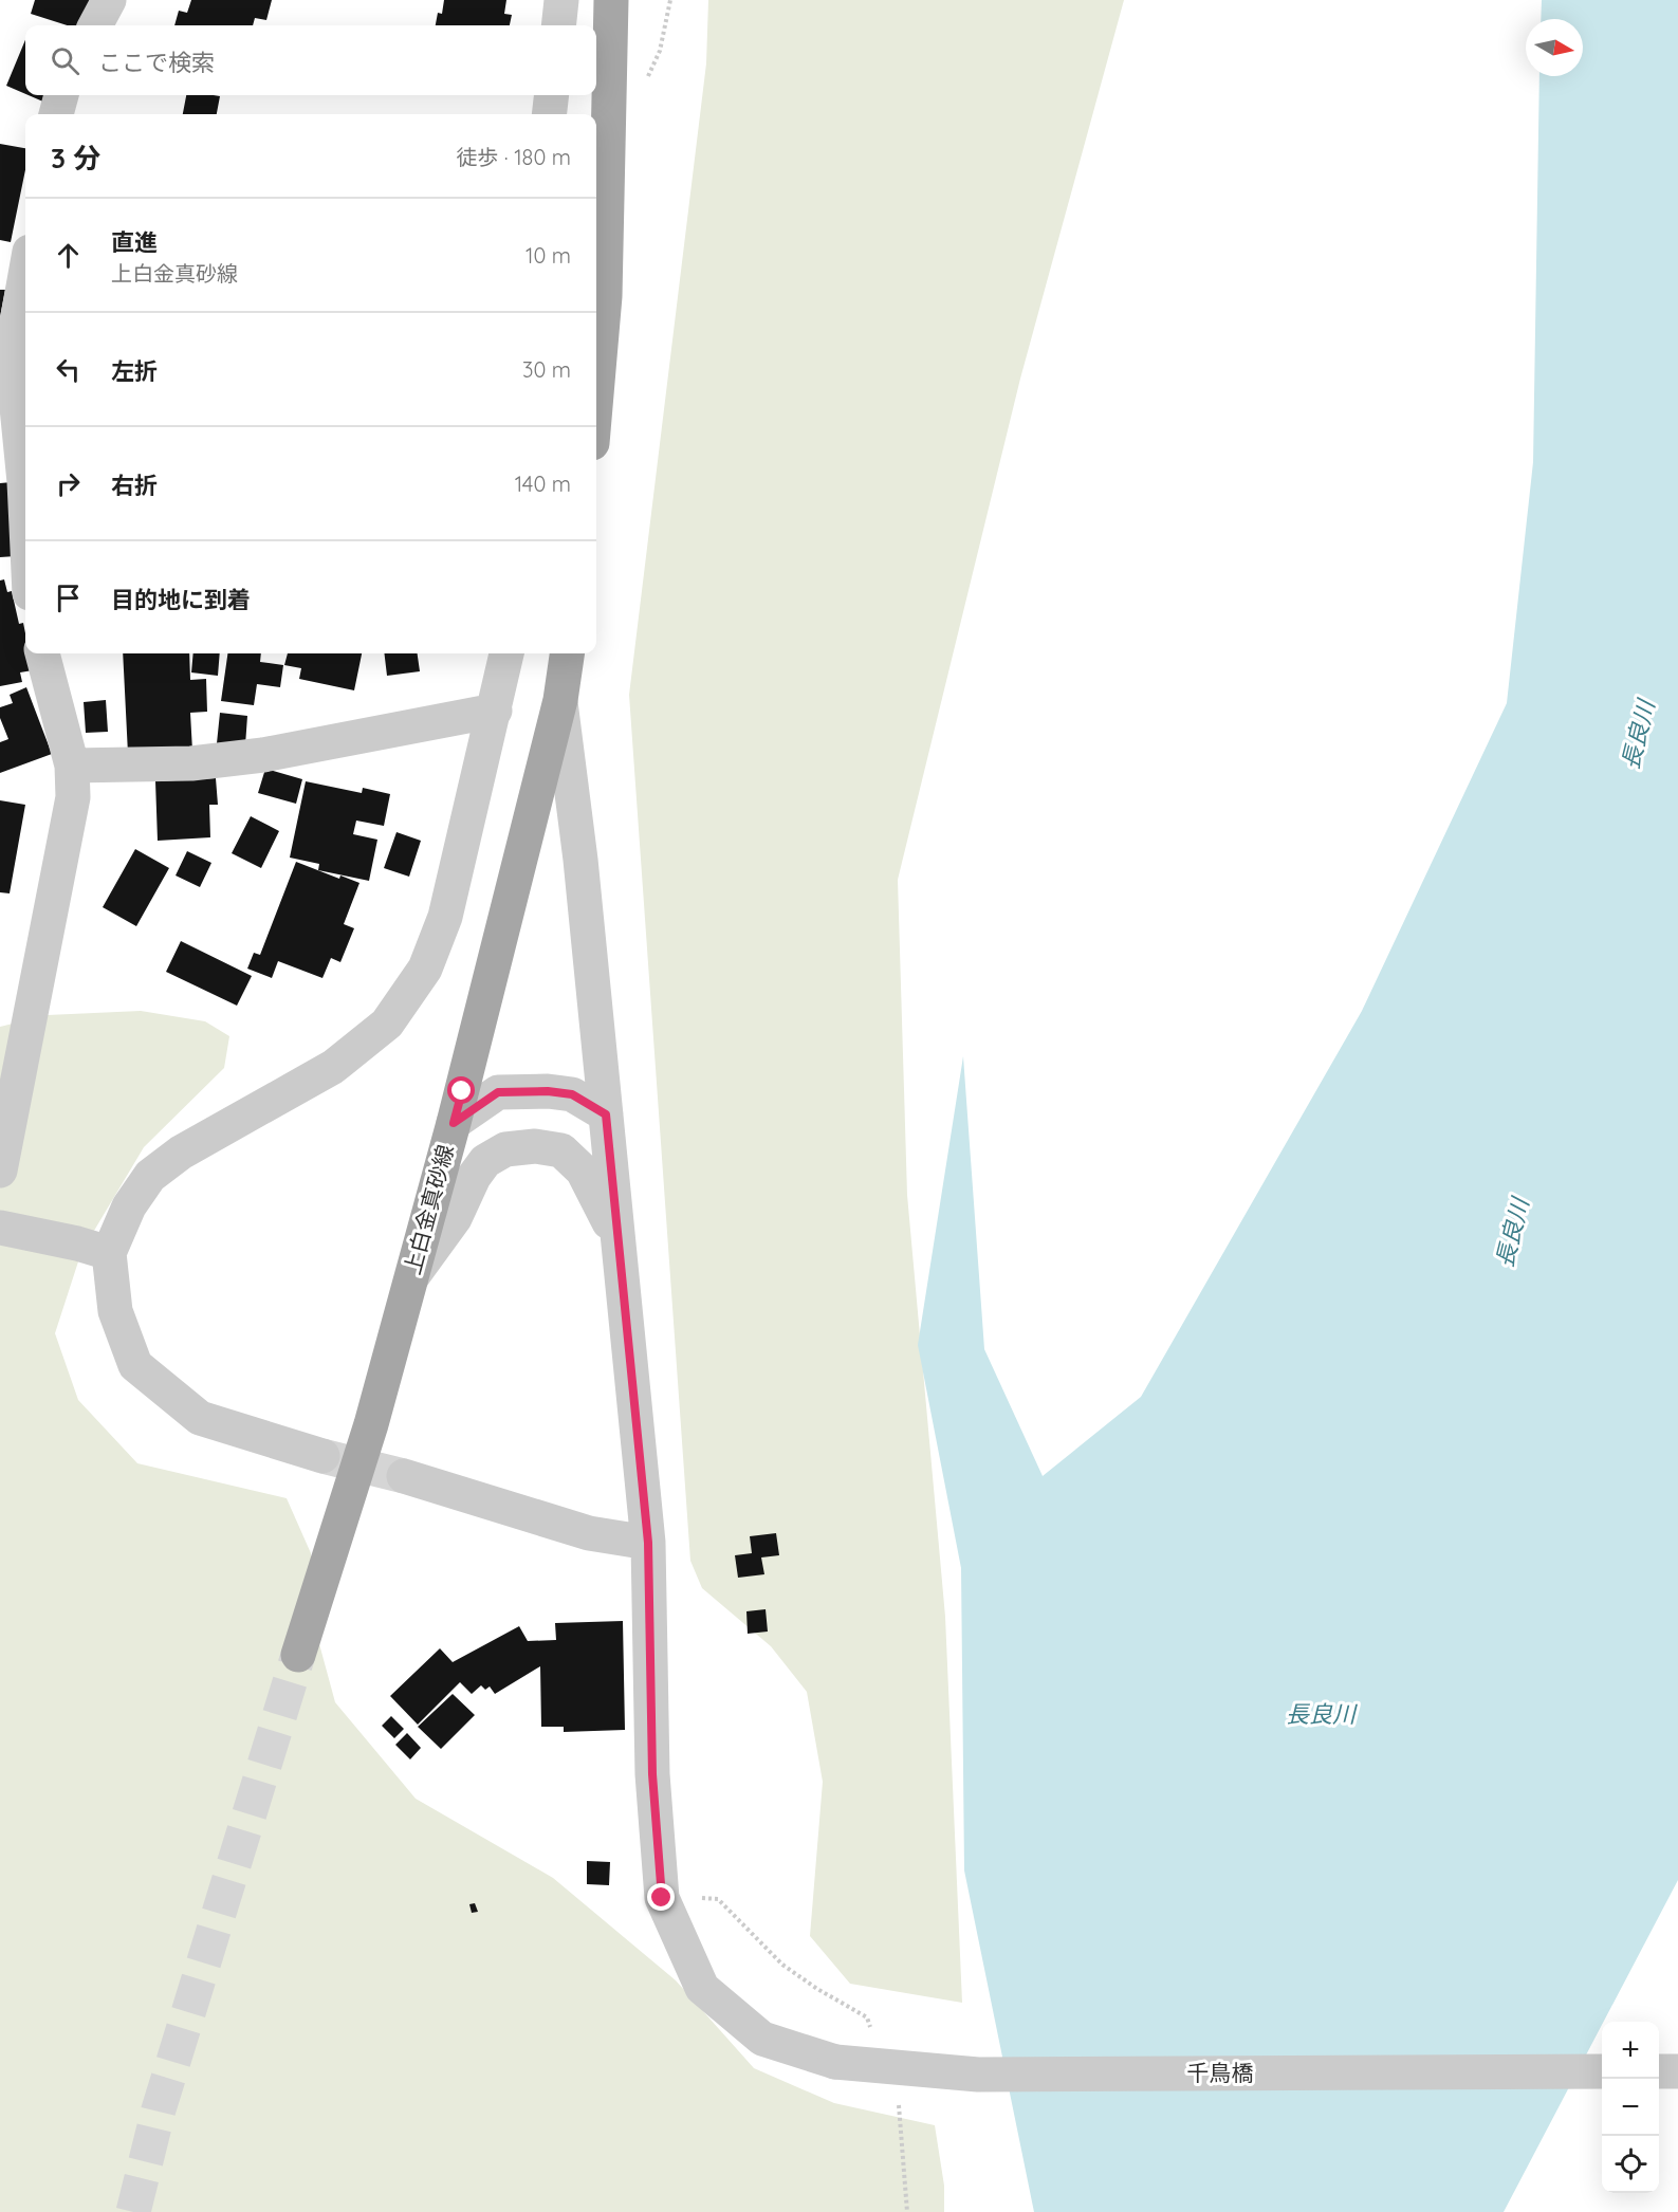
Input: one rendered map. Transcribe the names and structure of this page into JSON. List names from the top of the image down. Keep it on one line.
{"streets":{"main road":["上白金真砂線"],"street":["千鳥橋"]},"crossings":[["上白金真砂線","千鳥橋"]],"water":["長良川"],"north":"right","page":{"search":"ここで検索","heading":["3 分","徒歩 · 180 m"],"list":[["直進","上白金真砂線","10 m"],["左折","30 m"],["右折","140 m"],"目的地に到着"],"map_buttons":["+","−"]}}
